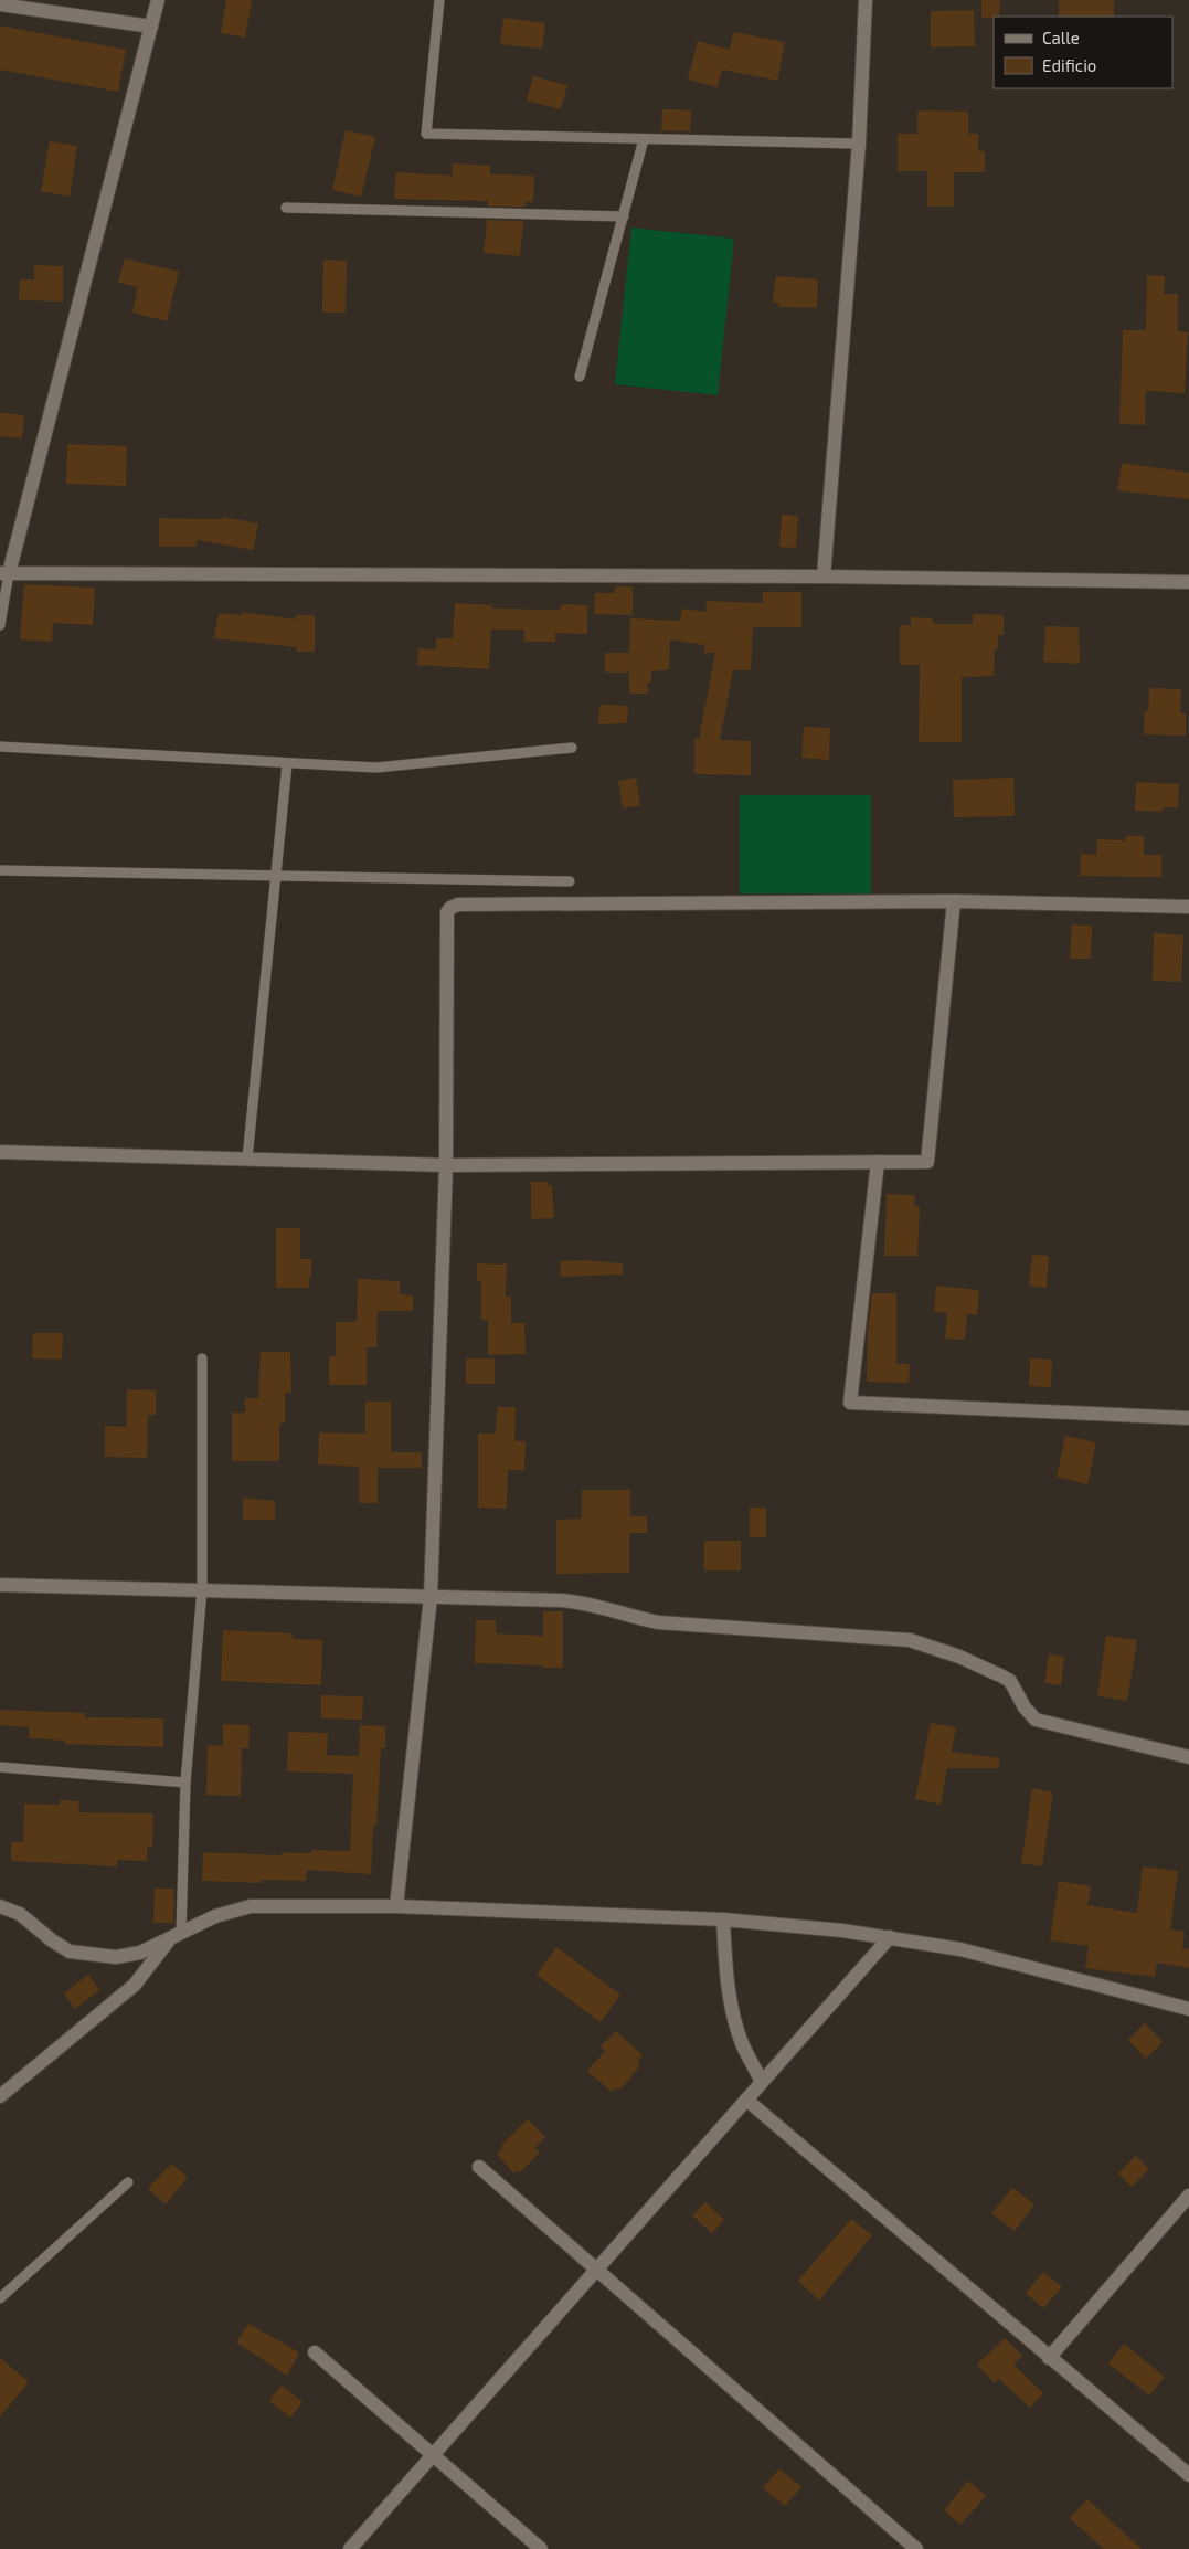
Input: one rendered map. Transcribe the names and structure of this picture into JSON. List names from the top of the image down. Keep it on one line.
{"legend":["Calle","Edificio"]}
